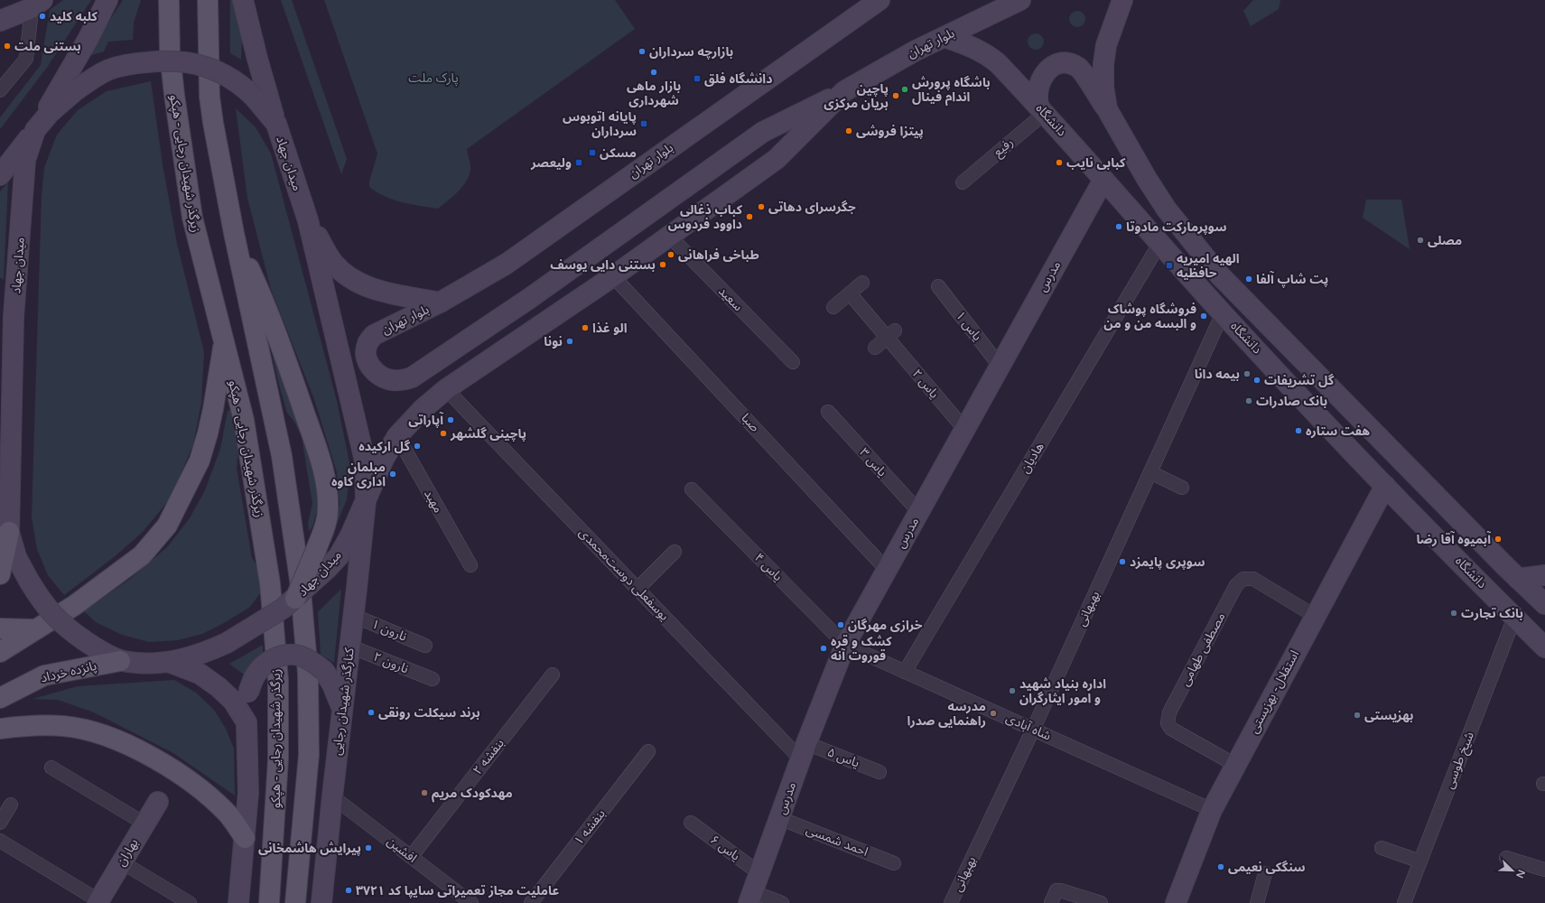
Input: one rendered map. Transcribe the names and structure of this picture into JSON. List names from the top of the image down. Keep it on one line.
{"streets":{"main road":["بلوار تهران","دانشگاه","زیرگذر شهیدان رجایی - هپکو","میدان جهاد","مدرس","پانزده خرداد","استقلال- بهزیستی","کنارگذر شهیدان رجایی","بهاران"],"street":["رفیع","سعید","یاس ۱","یاس ۲","صبا","هادیان","یاس ۳","مهبد","یاس ۴","یوسفعلی دوست‌محمدی","بهبهانی","نارون ۱","مصطفی طهامی","نارون ۲","شاه آبادی","بنفشه ۲","یاس ۵","شیخ طوسی","بنفشه ۱","احمد شمسی","یاس ۶","افشین"]},"crossings":[["بلوار تهران","دانشگاه"],["بلوار تهران","میدان جهاد"],["بلوار تهران","سعید"],["بلوار تهران","صبا"],["بلوار تهران","مهبد"],["بلوار تهران","یوسفعلی دوست‌محمدی"],["بلوار تهران","کنارگذر شهیدان رجایی"],["دانشگاه","رفیع"],["دانشگاه","مدرس"],["دانشگاه","هادیان"],["دانشگاه","بهبهانی"],["دانشگاه","استقلال- بهزیستی"],["دانشگاه","شیخ طوسی"],["میدان جهاد","پانزده خرداد"],["میدان جهاد","کنارگذر شهیدان رجایی"],["مدرس","یاس ۱"],["مدرس","یاس ۲"],["مدرس","صبا"],["مدرس","یاس ۳"],["مدرس","یاس ۴"],["مدرس","یوسفعلی دوست‌محمدی"],["مدرس","شاه آبادی"],["مدرس","یاس ۵"],["مدرس","احمد شمسی"],["مدرس","یاس ۶"],["هادیان","شاه آبادی"],["یاس ۴","شاه آبادی"],["یوسفعلی دوست‌محمدی","یاس ۵"],["بهبهانی","شاه آبادی"],["نارون ۱","کنارگذر شهیدان رجایی"],["مصطفی طهامی","استقلال- بهزیستی"],["نارون ۲","کنارگذر شهیدان رجایی"],["استقلال- بهزیستی","شاه آبادی"],["کنارگذر شهیدان رجایی","افشین"],["بنفشه ۲","افشین"]],"parks":["پارک ملت"],"places":{"other":["کلبه کلید","بستنی ملت","بازارچه سرداران","بازار ماهی شهرداری","باشگاه پرورش اندام فینال","پاچین بریان مرکزی","پیتزا فروشی","کبابی نایب","جگرسرای دهاتی","کباب ذغالی داوود فردوس","سوپرمارکت مادوتا","مصلی","طباخی فراهانی","بستنی دایی یوسف","پت شاپ آلفا","فروشگاه پوشاک و البسه من و من","الو غذا","نونا","بیمه دانا","گل تشریفات","بانک صادرات","آپاراتی","هفت ستاره","پاچینی گلشهر","گل ارکیده","مبلمان اداری کاوه","آبمیوه آقا رضا","سوپری پایمزد","بانک تجارت","خرازی مهرگان","کشک و قره قوروت آنه","اداره بنیاد شهید و امور ایثارگران","برند سیکلت رونقی","مدرسه راهنمایی صدرا","بهزیستی","مهدکودک مریم","پیرایش هاشمخانی","سنگکی نعیمی","عاملیت مجاز تعمیراتی سایپا کد ۳۷۲۱"],"transit":["دانشگاه فلق","پایانه اتوبوس سرداران","مسکن","ولیعصر","الهیه امیریه حافظیه"]},"north":"bottom right"}
